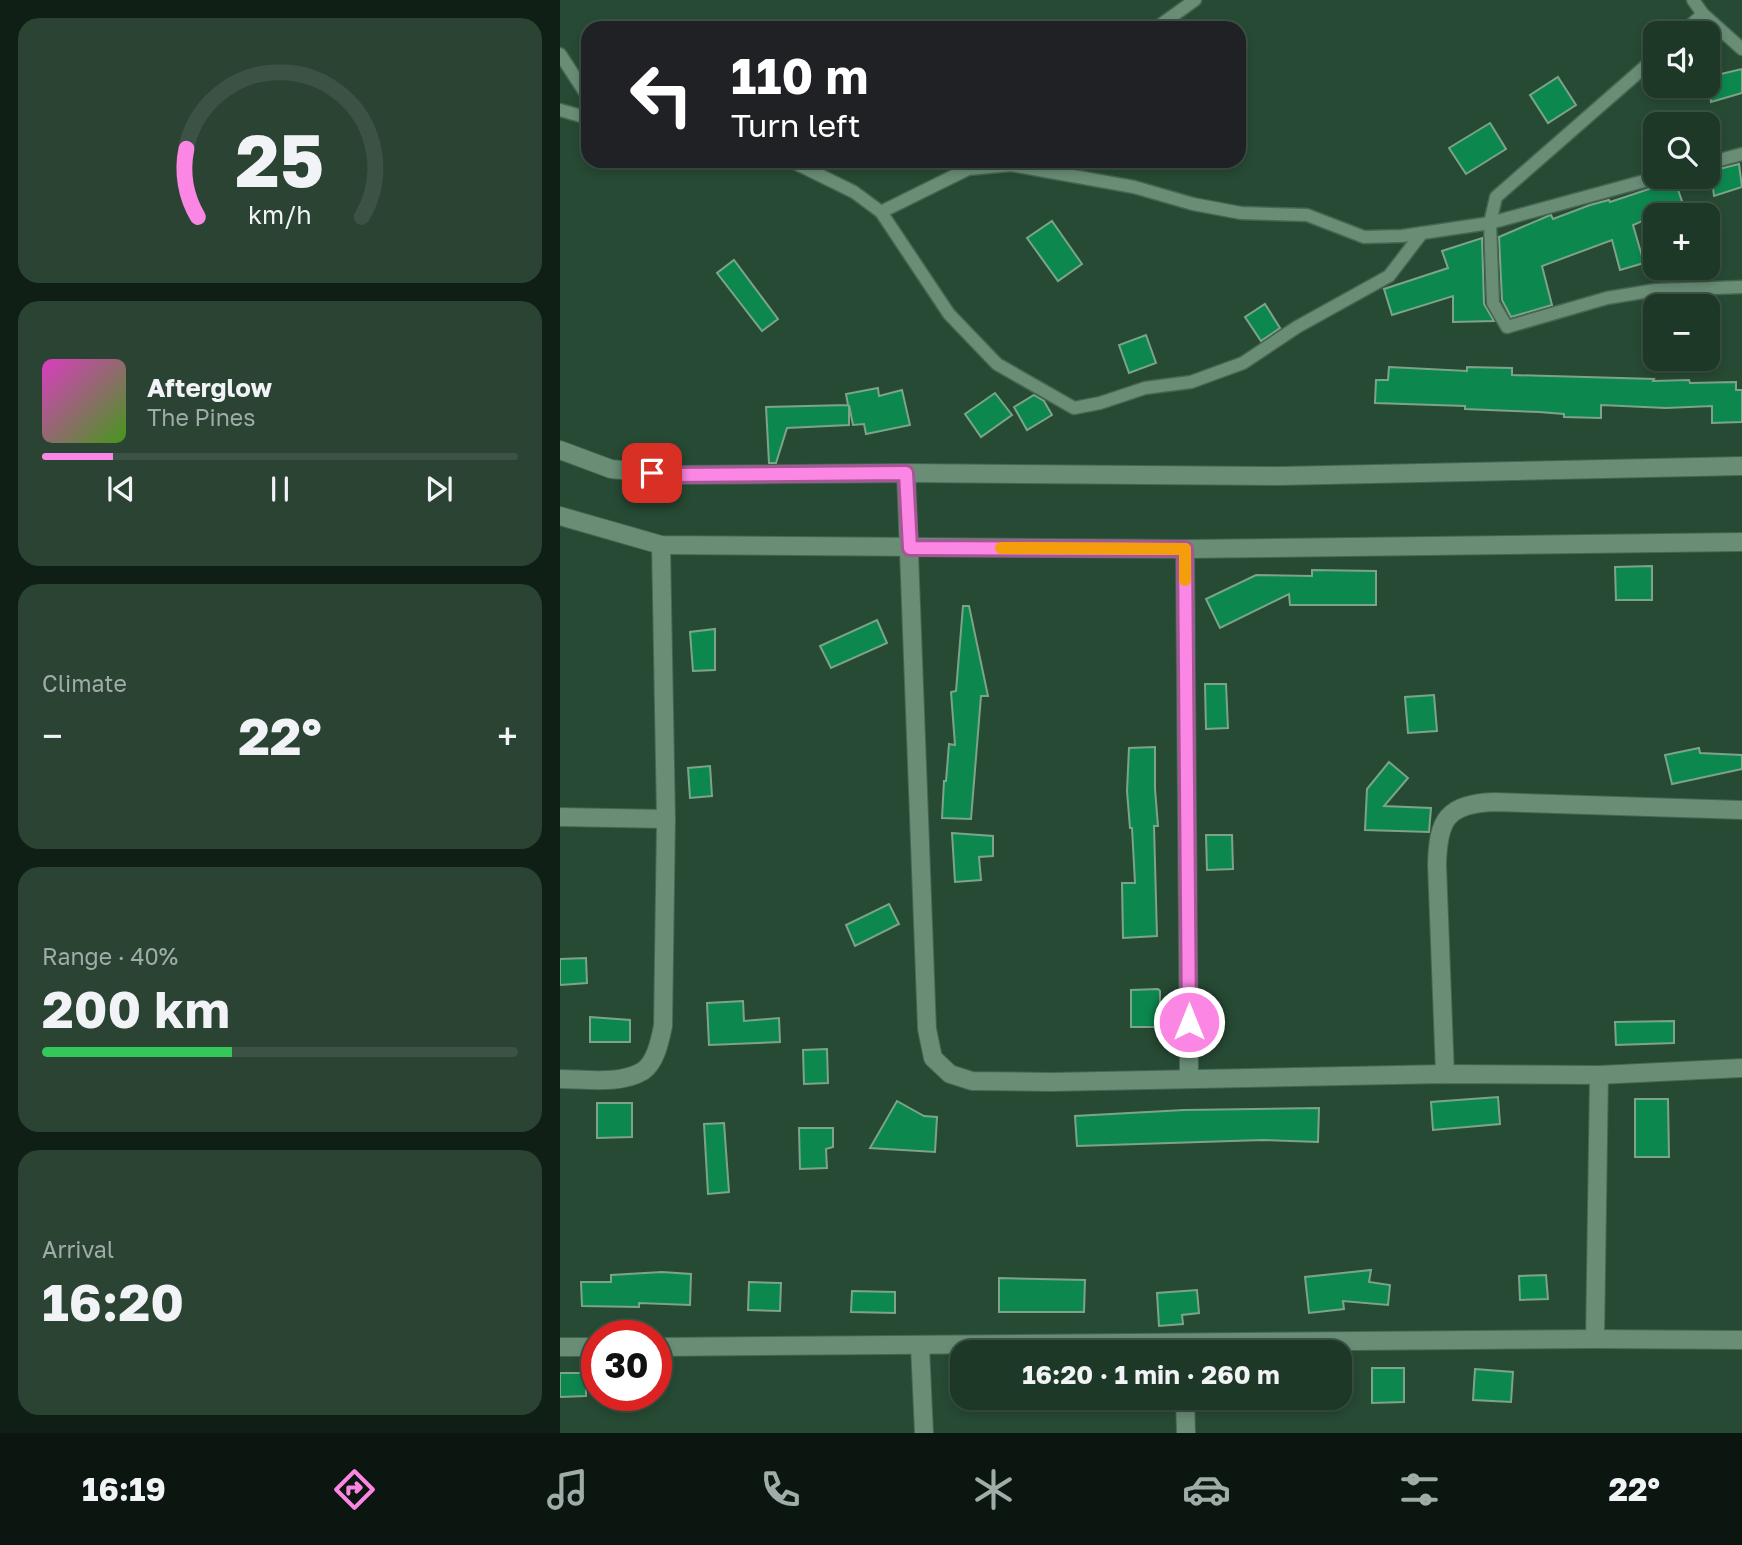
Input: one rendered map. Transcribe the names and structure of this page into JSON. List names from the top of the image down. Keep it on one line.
{"page":{"map_buttons":["+","−"],"turn":["110 m","Turn left"],"song":["Afterglow","The Pines"],"tile":["Climate",["Range · 40%","200 km"],["Arrival","16:20"]],"heat":["−","22°","+"],"limit":"30","trip":"16:20 · 1 min · 260 m","tabs":["16:19","22°"],"gauge":["25","km/h"]}}
